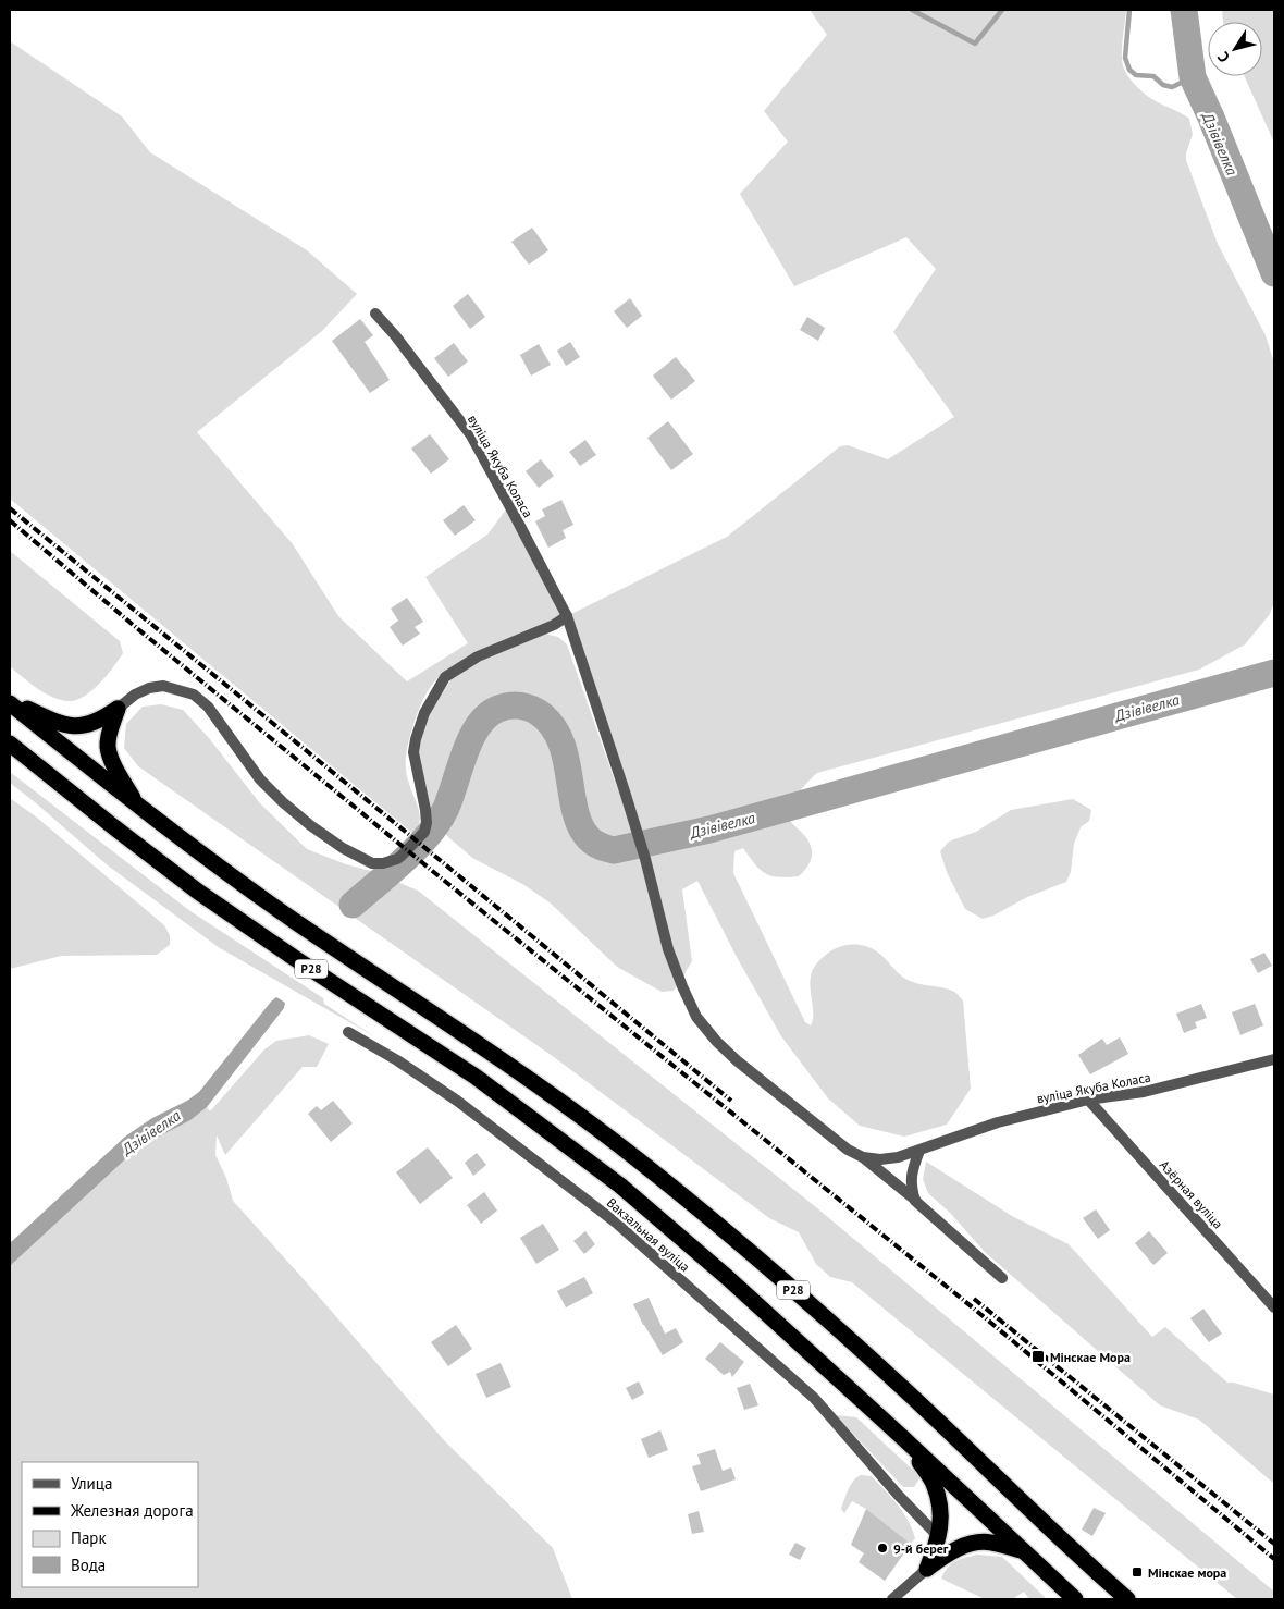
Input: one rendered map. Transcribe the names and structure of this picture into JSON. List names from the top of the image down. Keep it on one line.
{"streets":{"highway":["Р28"],"street":["вуліца Якуба Коласа","Азёрная вуліца","Вакзальная вуліца"]},"crossings":[["вуліца Якуба Коласа","Азёрная вуліца"]],"water":["Дзівівелка"],"places":{"transit":["Мінскае Мора","Мінскае мора"],"other":["9-й берег"]},"legend":["Улица","Железная дорога","Парк","Вода"],"north":"bottom left"}
